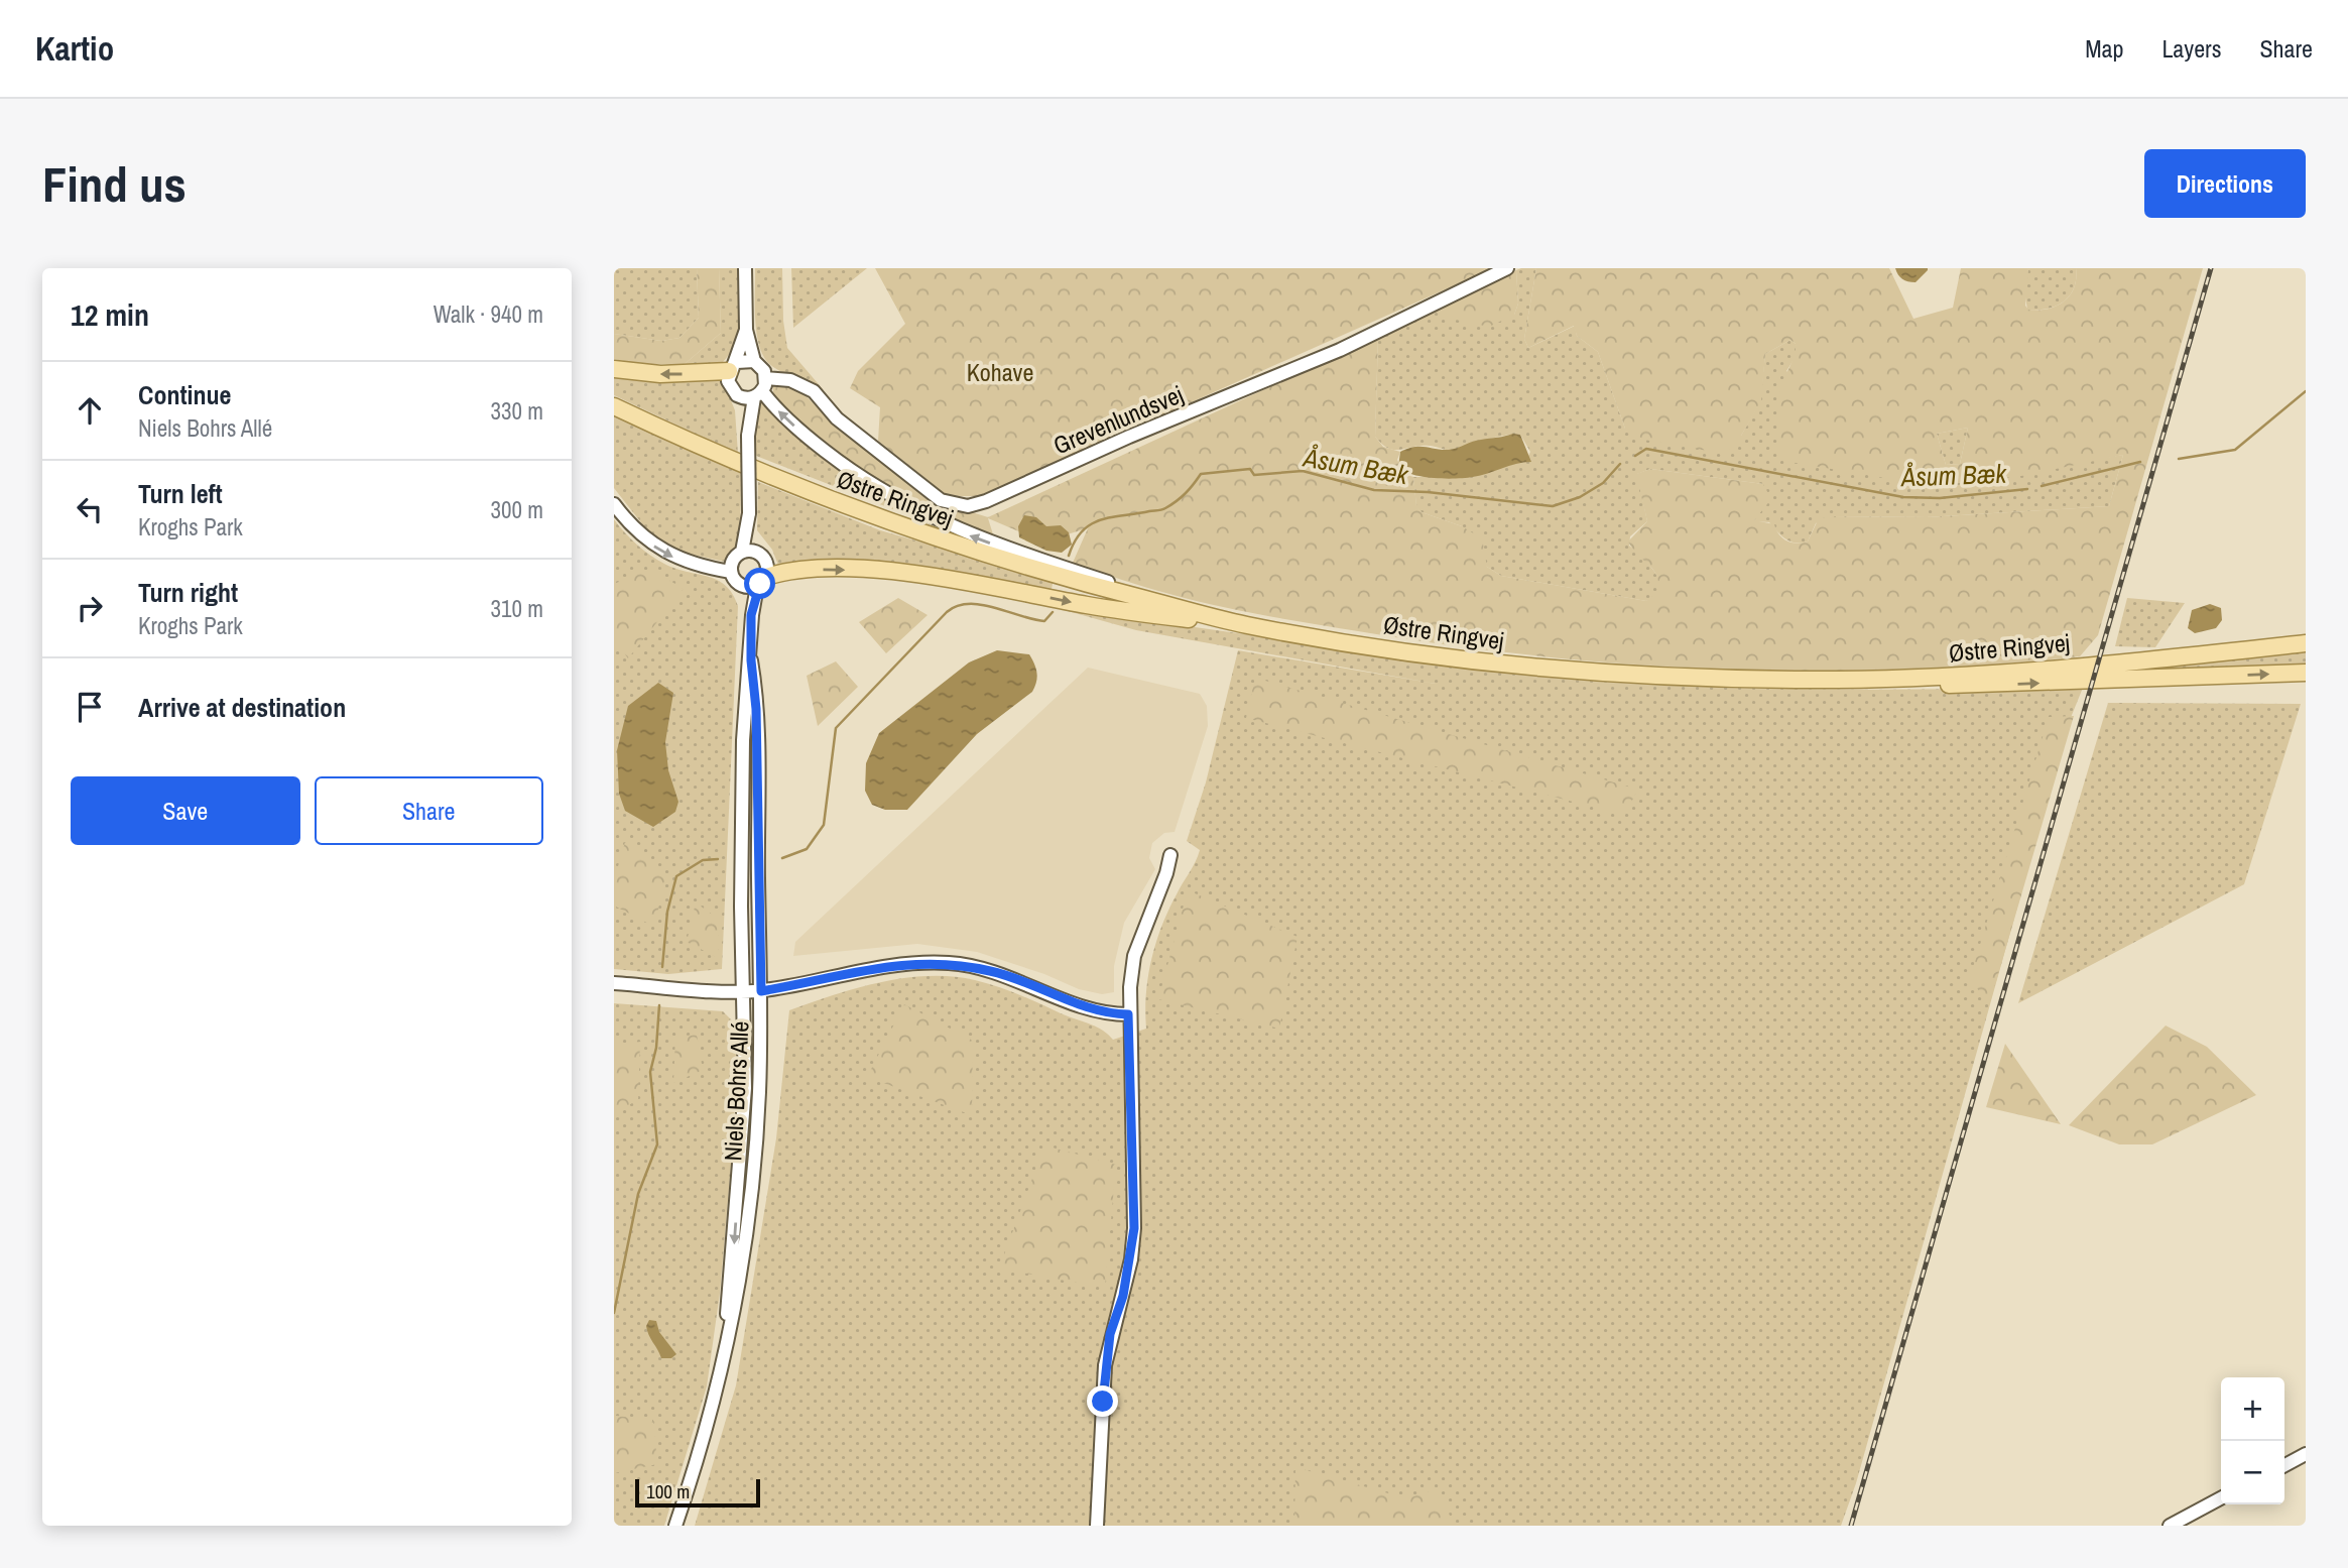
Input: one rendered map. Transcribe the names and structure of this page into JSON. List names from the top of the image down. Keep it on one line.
{"streets":{"main road":["Østre Ringvej"],"street":["Grevenlundsvej","Niels Bohrs Allé"]},"water":["Åsum Bæk"],"parks":["Kohave"],"scale_bar":"100 m","page":{"header":"Kartio","nav":["Map","Layers","Share"],"buttons":["Directions",["Save","Share"]],"title":"Find us","heading":["12 min","Walk · 940 m"],"list":[["Continue","Niels Bohrs Allé","330 m"],["Turn left","Kroghs Park","300 m"],["Turn right","Kroghs Park","310 m"],"Arrive at destination"],"map_buttons":["+","−"],"scale":"100 m"}}
